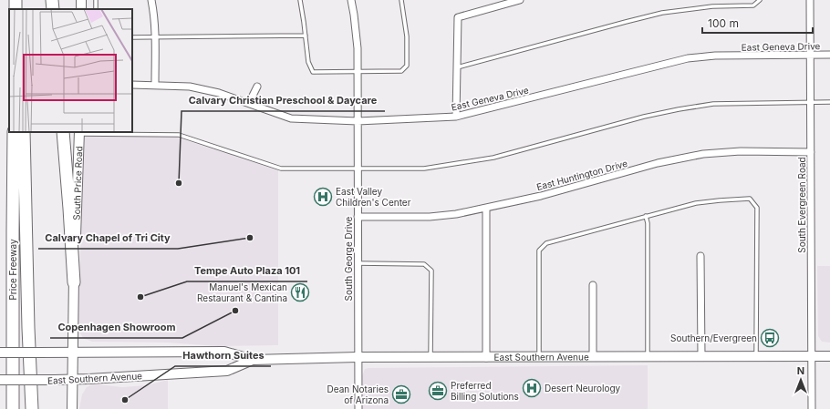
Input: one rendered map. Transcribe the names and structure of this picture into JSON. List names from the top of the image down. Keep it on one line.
{"streets":{"highway":["Price Freeway"],"main road":["South Price Road","East Southern Avenue"],"street":["East Geneva Drive","East Huntington Drive","South Evergreen Road","South George Drive"]},"crossings":[["East Geneva Drive","South Evergreen Road"],["East Geneva Drive","South George Drive"],["East Huntington Drive","South Evergreen Road"],["East Huntington Drive","South George Drive"],["South Price Road","East Southern Avenue"],["South Evergreen Road","East Southern Avenue"],["South George Drive","East Southern Avenue"]],"places":{"other":["Calvary Christian Preschool & Daycare","Calvary Chapel of Tri City","Tempe Auto Plaza 101","Copenhagen Showroom","Hawthorn Suites"],"hospital":["East Valley Children's Center","Desert Neurology"],"restaurant":["Manuel's Mexican Restaurant & Cantina"],"bus stop":["Southern/Evergreen"],"office":["Preferred Billing Solutions","Dean Notaries of Arizona"]},"scale_bar":"100 m","north":"top"}
